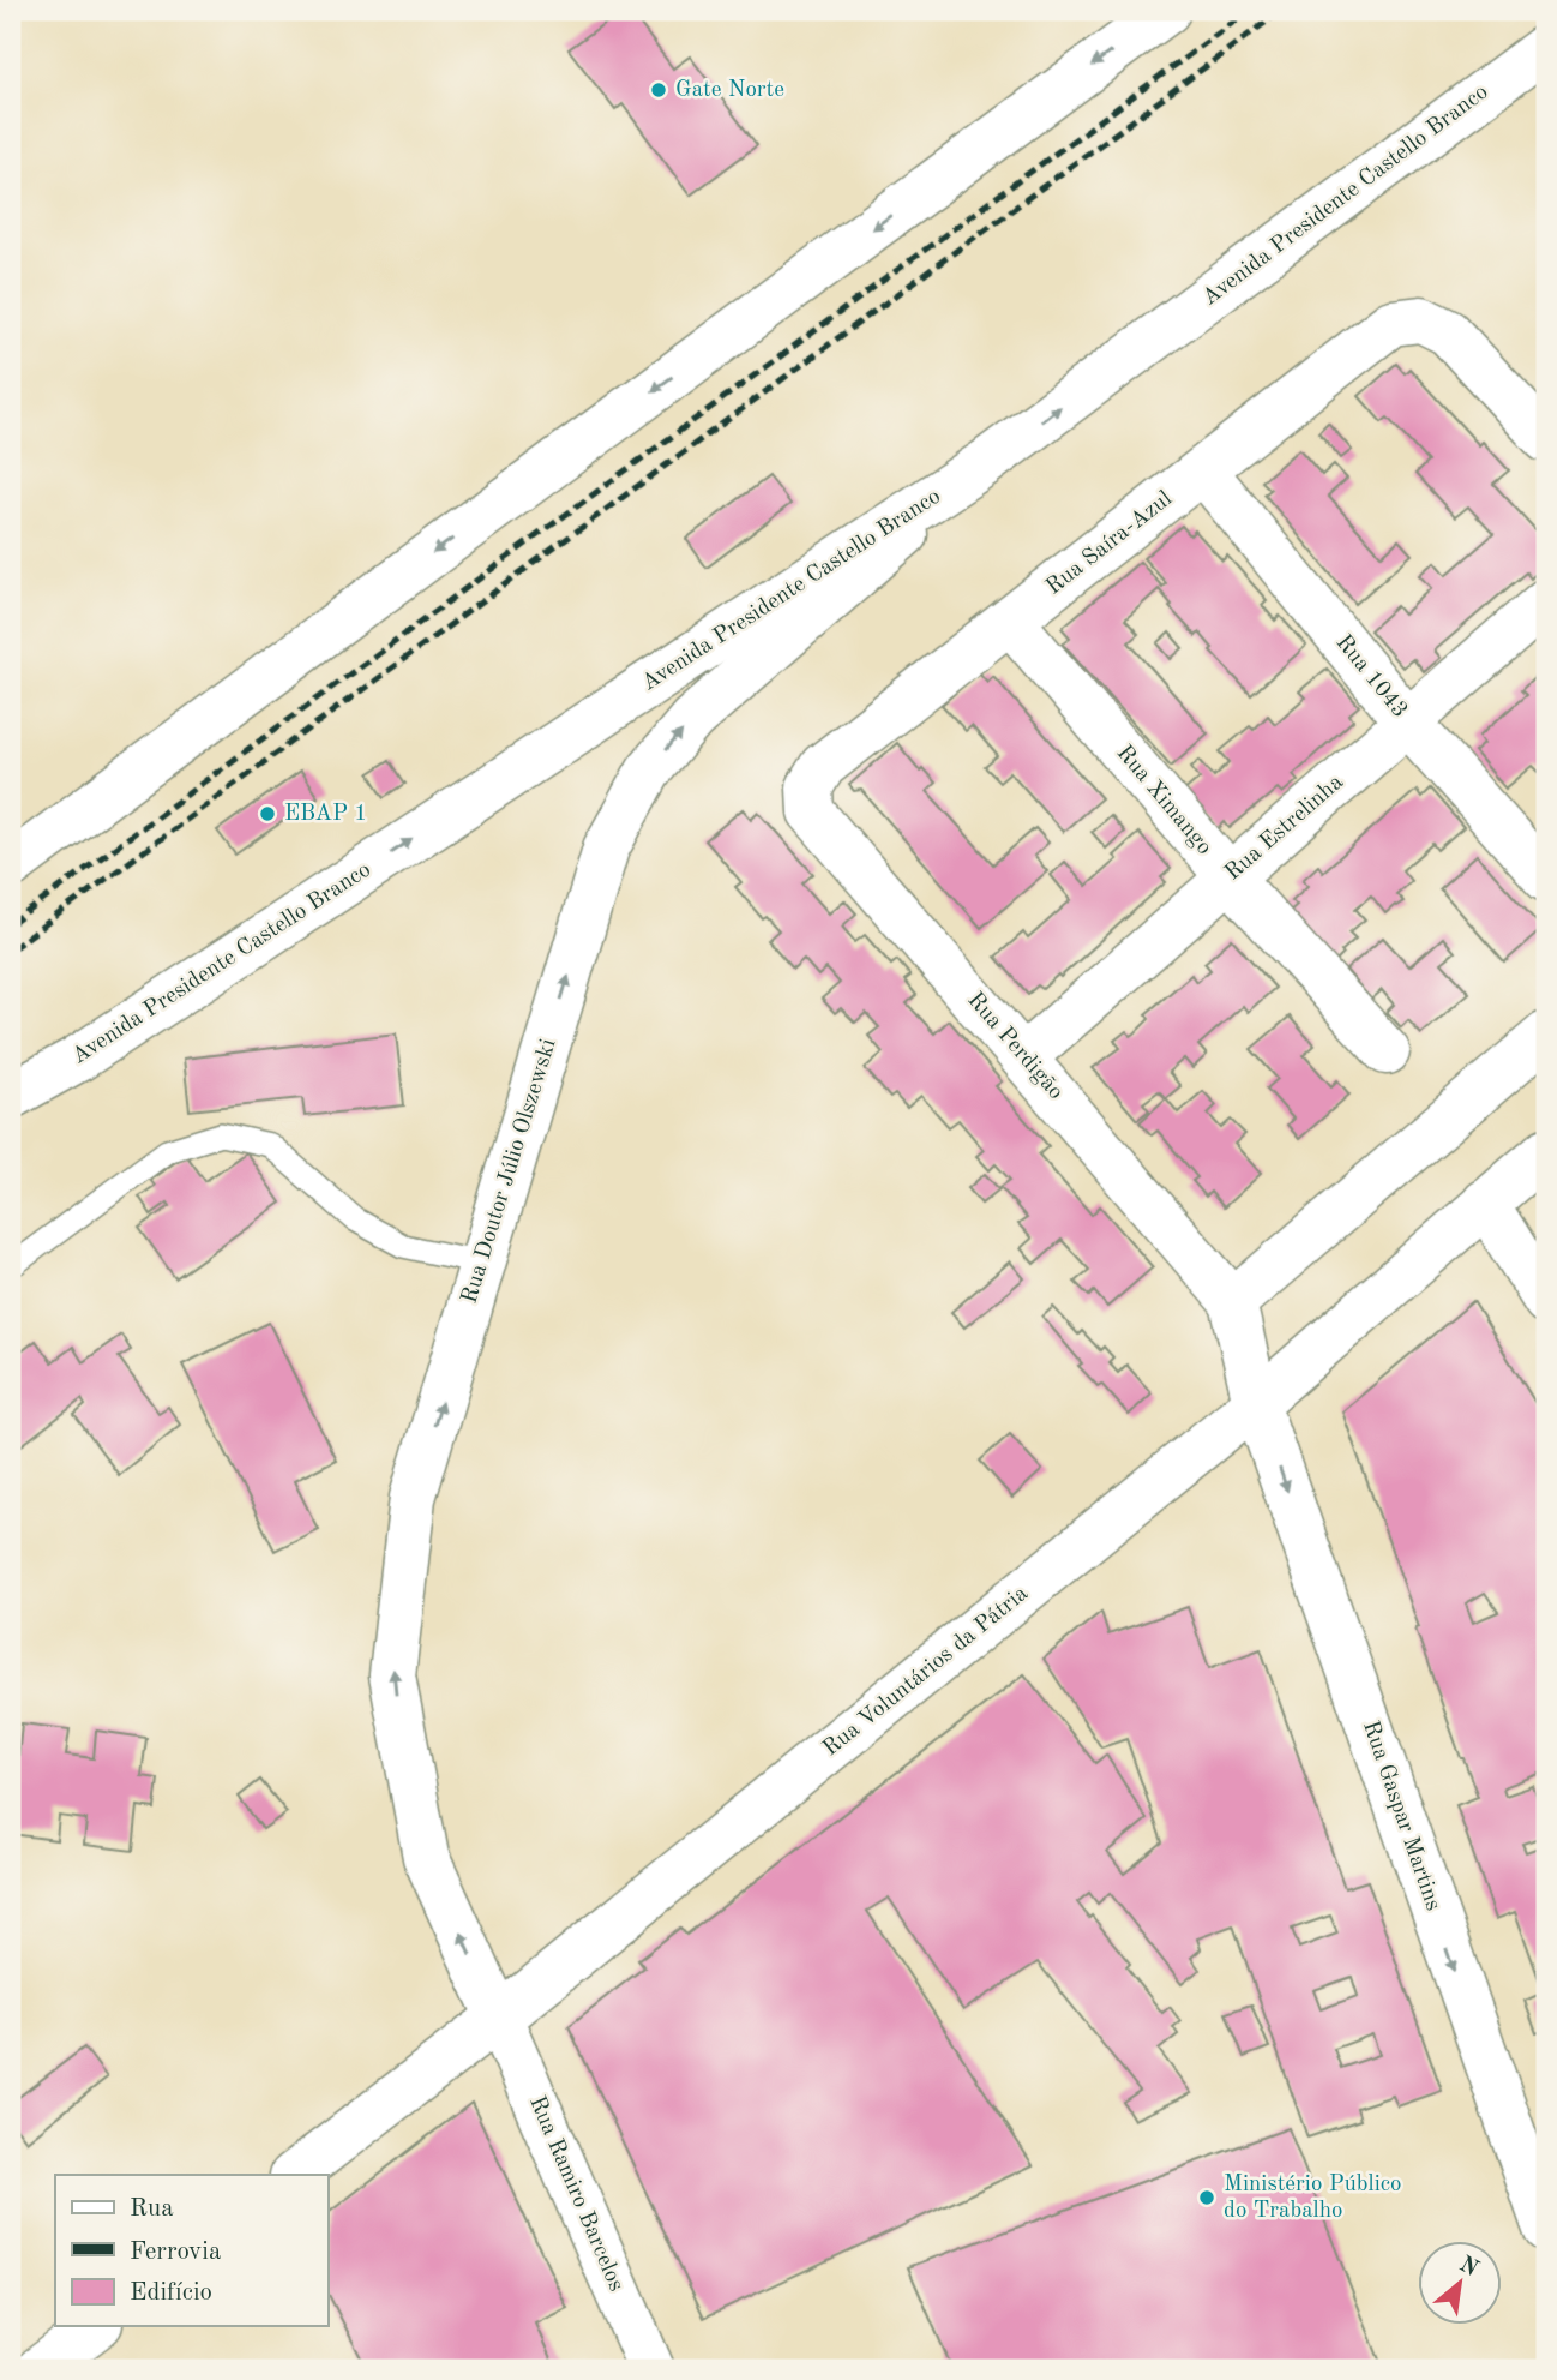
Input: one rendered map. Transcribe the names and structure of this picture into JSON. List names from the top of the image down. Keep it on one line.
{"streets":{"street":["Avenida Presidente Castello Branco","Rua Saíra-Azul","Rua 1043","Rua Ximango","Rua Estrelinha","Rua Perdigão","Rua Doutor Júlio Olszewski","Rua Voluntários da Pátria","Rua Gaspar Martins","Rua Ramiro Barcelos"]},"crossings":[["Avenida Presidente Castello Branco","Rua Doutor Júlio Olszewski"],["Rua Saíra-Azul","Rua 1043"],["Rua Saíra-Azul","Rua Ximango"],["Rua Saíra-Azul","Rua Perdigão"],["Rua 1043","Rua Estrelinha"],["Rua Ximango","Rua Estrelinha"],["Rua Estrelinha","Rua Perdigão"],["Rua Perdigão","Rua Gaspar Martins"],["Rua Doutor Júlio Olszewski","Rua Voluntários da Pátria"],["Rua Doutor Júlio Olszewski","Rua Ramiro Barcelos"],["Rua Voluntários da Pátria","Rua Gaspar Martins"],["Rua Voluntários da Pátria","Rua Ramiro Barcelos"]],"one_way":["Rua Doutor Júlio Olszewski","Rua Gaspar Martins"],"places":["Gate Norte","EBAP 1","Ministério Público do Trabalho"],"legend":["Rua","Ferrovia","Edifício"],"north":"top right"}
